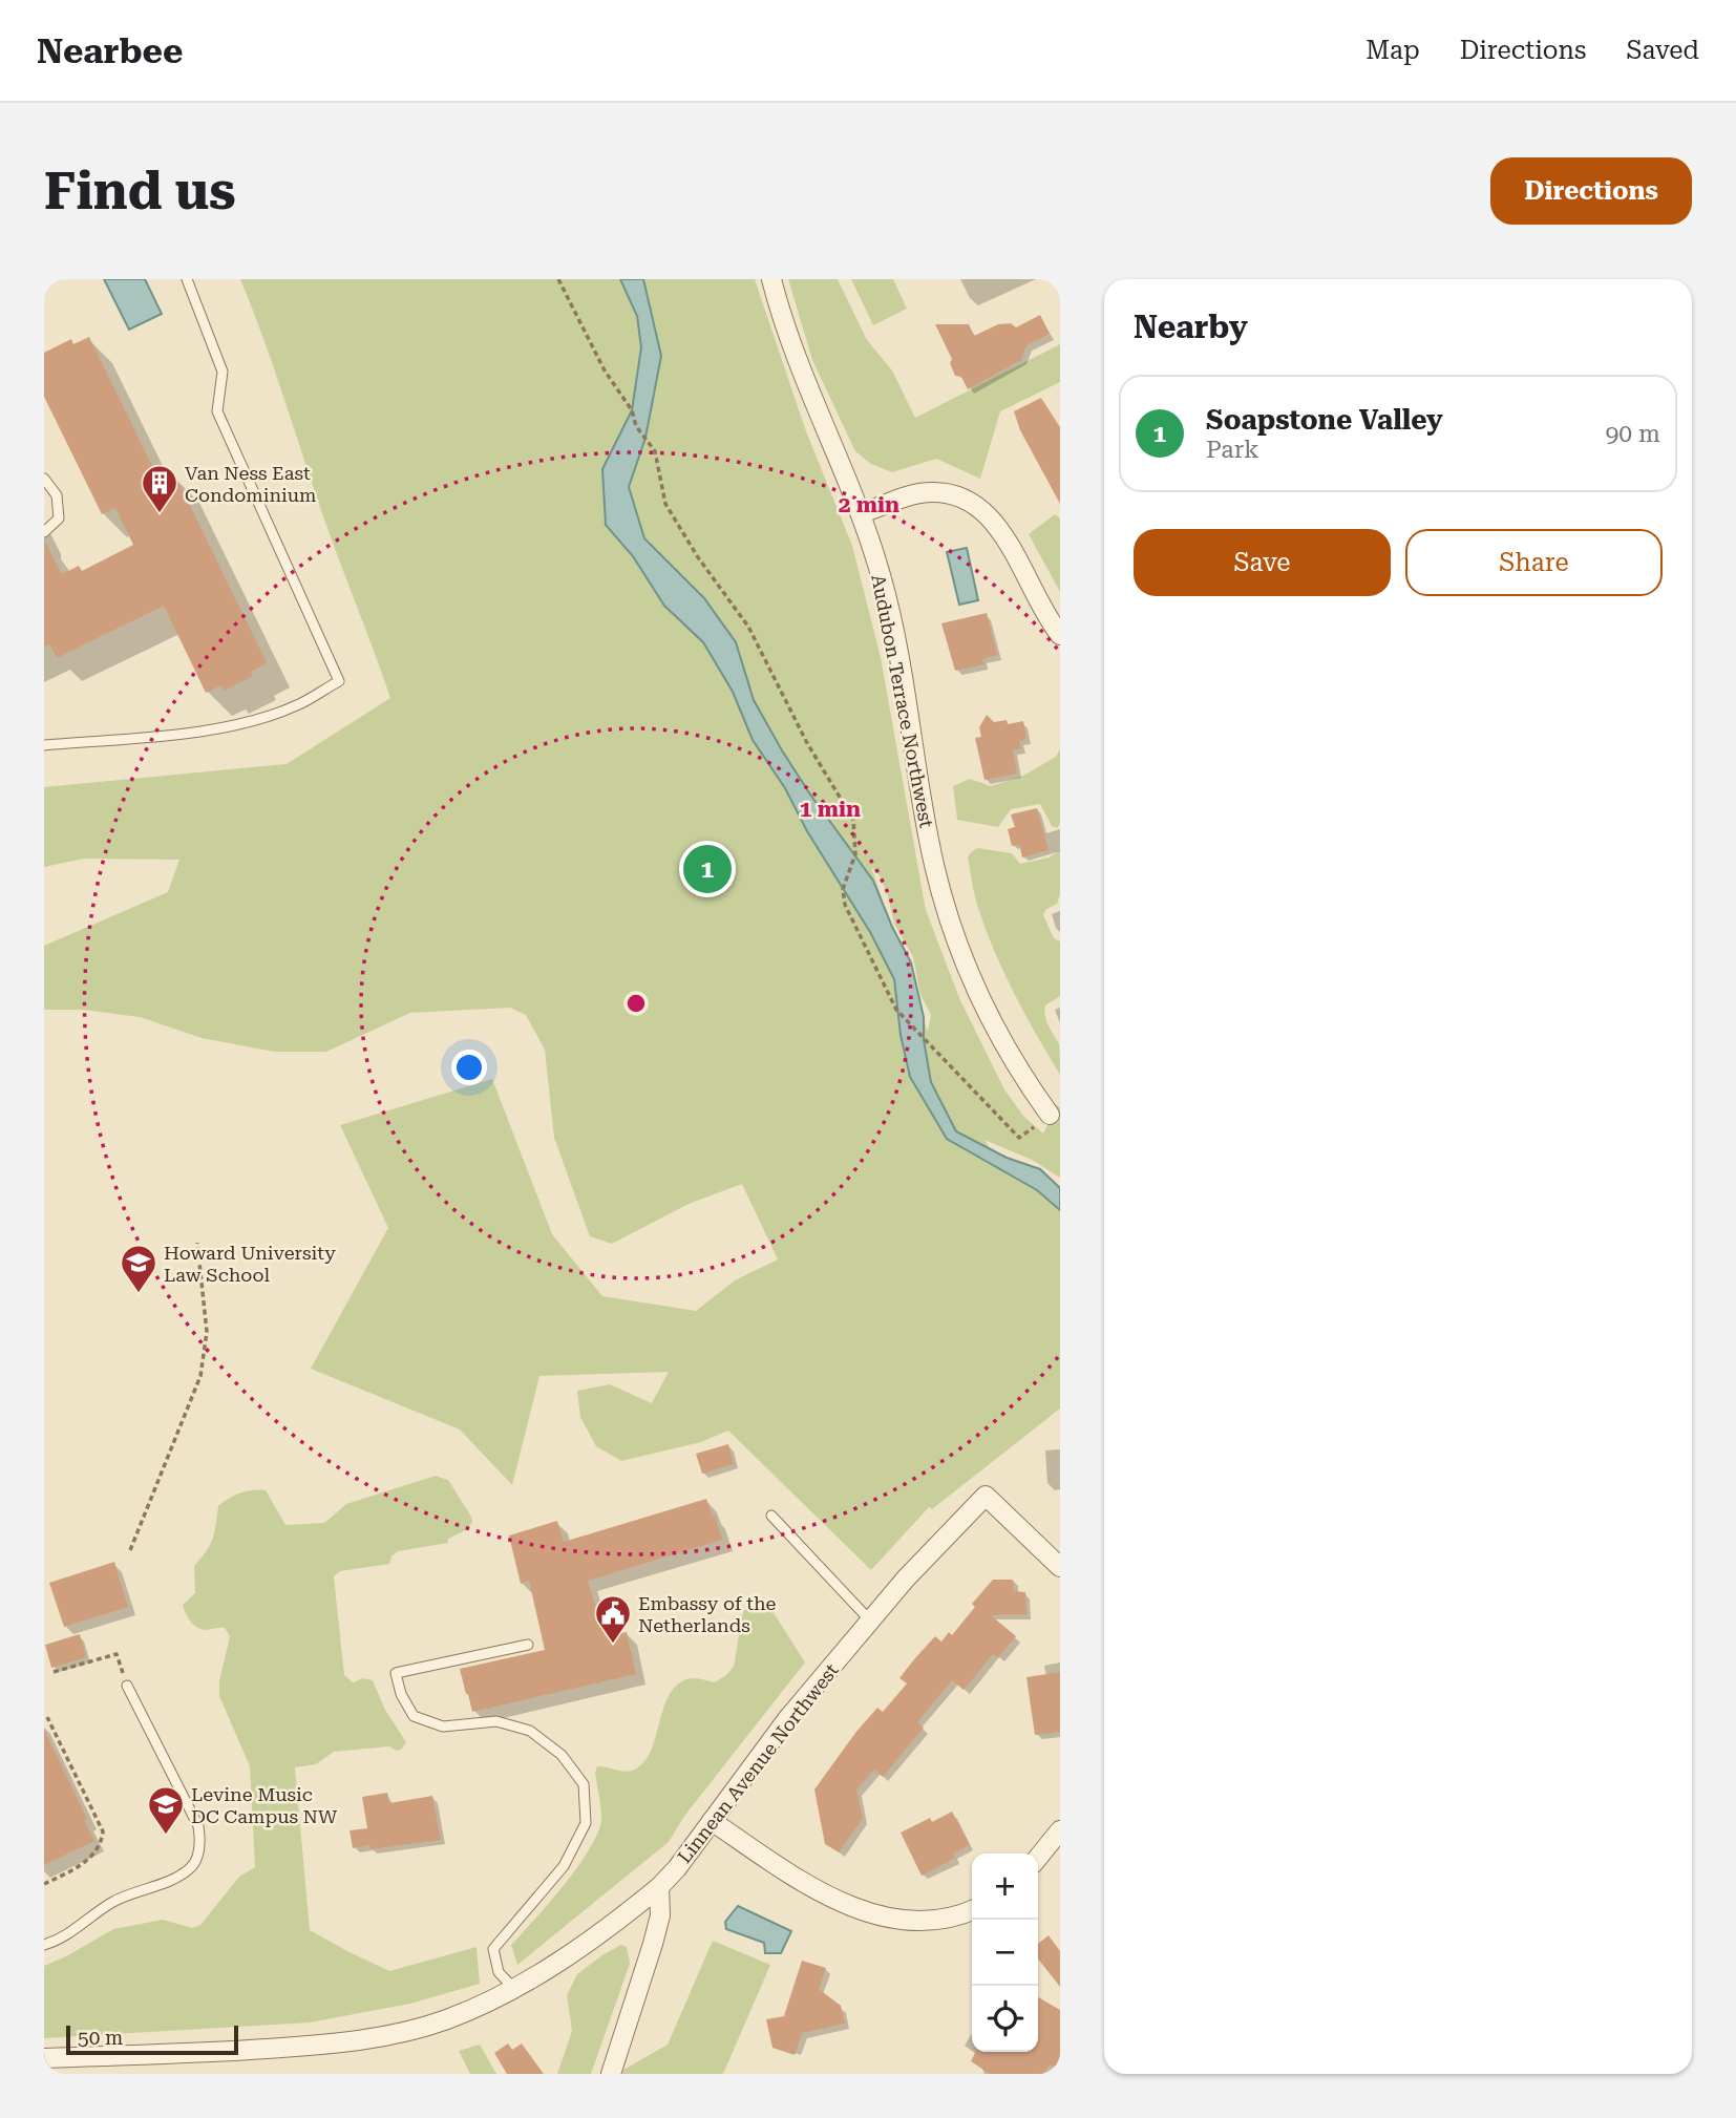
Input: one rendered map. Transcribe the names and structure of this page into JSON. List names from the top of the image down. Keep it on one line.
{"streets":{"street":["Audubon Terrace Northwest","Linnean Avenue Northwest"]},"places":{"building":["Van Ness East Condominium"],"school or university":["Howard University Law School","Levine Music DC Campus NW"],"public building":["Embassy of the Netherlands"]},"scale_bar":"50 m","page":{"header":"Nearbee","nav":["Map","Directions","Saved"],"buttons":["Directions",["Save","Share"]],"title":"Find us","heading":"Nearby","list":[{"mark":"1","name":"Soapstone Valley","note":"Park","value":"90 m"}],"pins":"1","map_buttons":["+","−"],"scale":"50 m"},"rings":["2 min","1 min"]}
